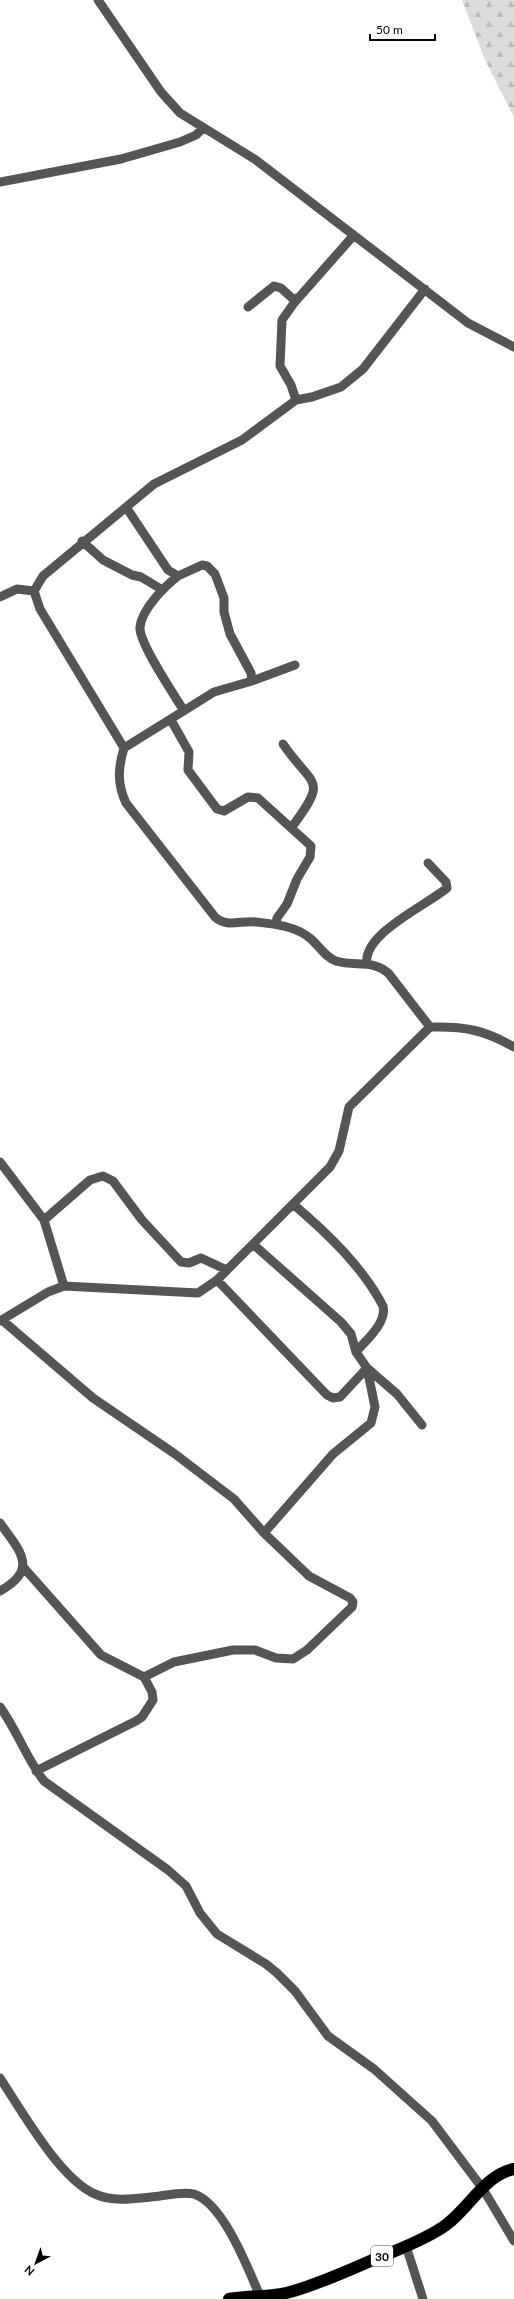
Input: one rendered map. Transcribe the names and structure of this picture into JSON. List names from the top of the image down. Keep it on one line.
{"streets":{"highway":["30"]},"scale_bar":"50 m","north":"bottom left"}
